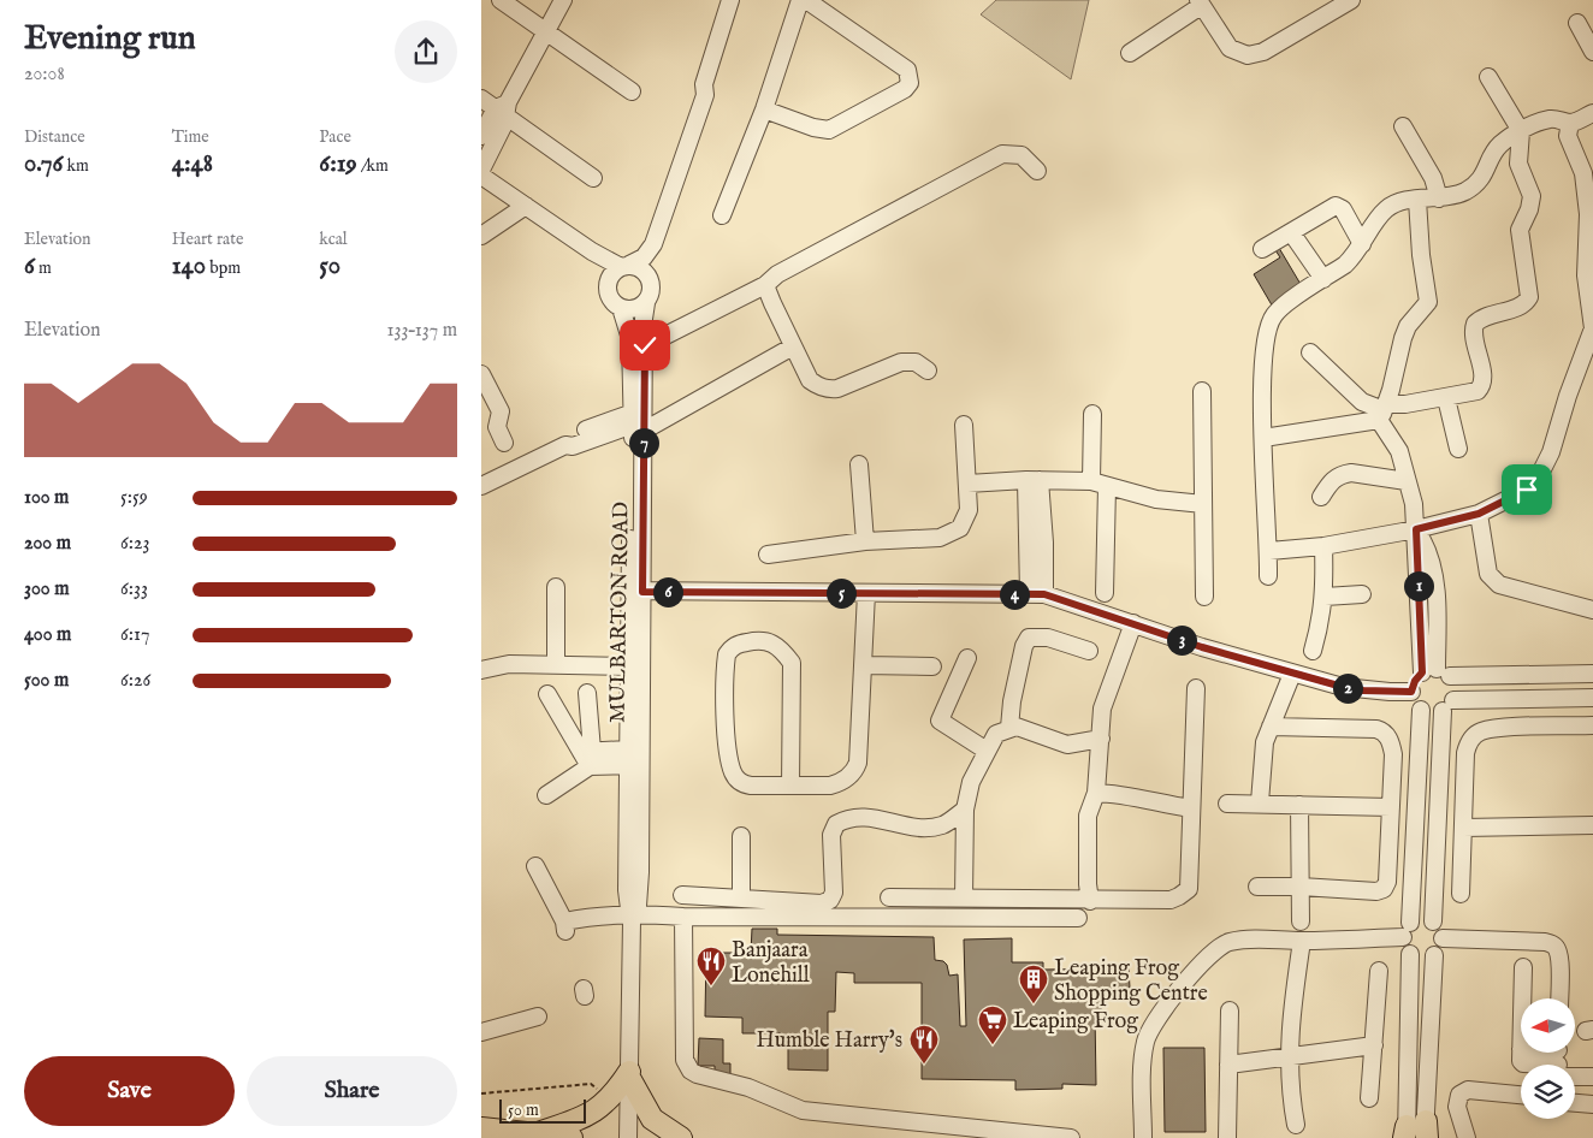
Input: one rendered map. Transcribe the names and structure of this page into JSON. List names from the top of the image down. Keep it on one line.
{"streets":{"street":["MULBARTON ROAD"]},"places":{"restaurant":["Banjaara Lonehill","Humble Harry's"],"building":["Leaping Frog Shopping Centre"],"supermarket":["Leaping Frog"]},"scale_bar":"50 m","north":"left","page":{"heading":["Evening run","20:08"],"stats":[["Distance","0.76 km"],["Time","4:48"],["Pace","6:19 /km"],["Elevation","6 m"],["Heart rate","140 bpm"],["kcal","50"]],"chart":["Elevation","133–137 m"],"pins":["7","1","6","5","4","3","2"],"list":[{"name":"100 m","note":"5:59"},{"name":"200 m","note":"6:23"},{"name":"300 m","note":"6:33"},{"name":"400 m","note":"6:17"},{"name":"500 m","note":"6:26"}],"buttons":["Save","Share"],"scale":"50 m"}}
